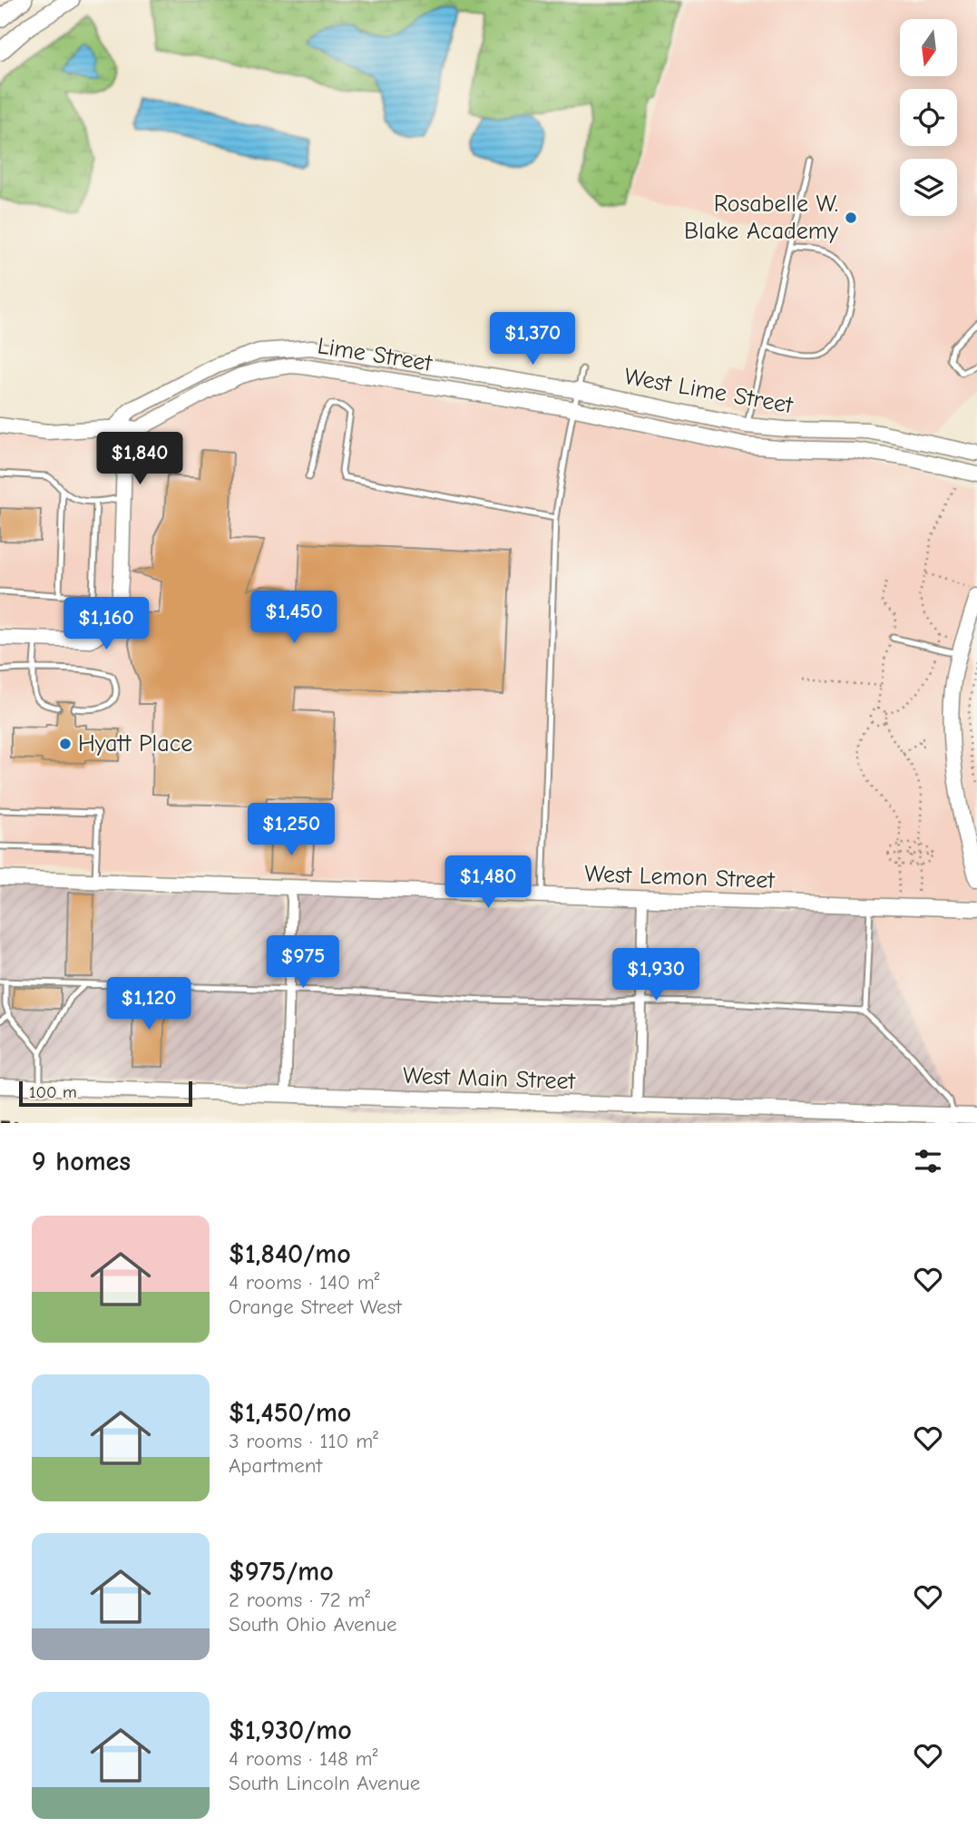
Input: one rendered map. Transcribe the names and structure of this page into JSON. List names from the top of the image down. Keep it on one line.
{"streets":{"street":["Lime Street","West Lime Street","West Lemon Street","West Main Street"]},"crossings":[["Lime Street","West Lime Street"]],"places":["Rosabelle W. Blake Academy","Hyatt Place"],"scale_bar":"100 m","north":"bottom","page":{"price":["$1,370","$1,840","$1,450","$1,160","$1,250","$1,480","$975","$1,930","$1,120"],"scale":"100 m","heading":"9 homes","list":[{"name":"$1,840/mo","note":"4 rooms · 140 m² · Orange Street West"},{"name":"$1,450/mo","note":"3 rooms · 110 m² · Apartment"},{"name":"$975/mo","note":"2 rooms · 72 m² · South Ohio Avenue"},{"name":"$1,930/mo","note":"4 rooms · 148 m² · South Lincoln Avenue"}]}}
